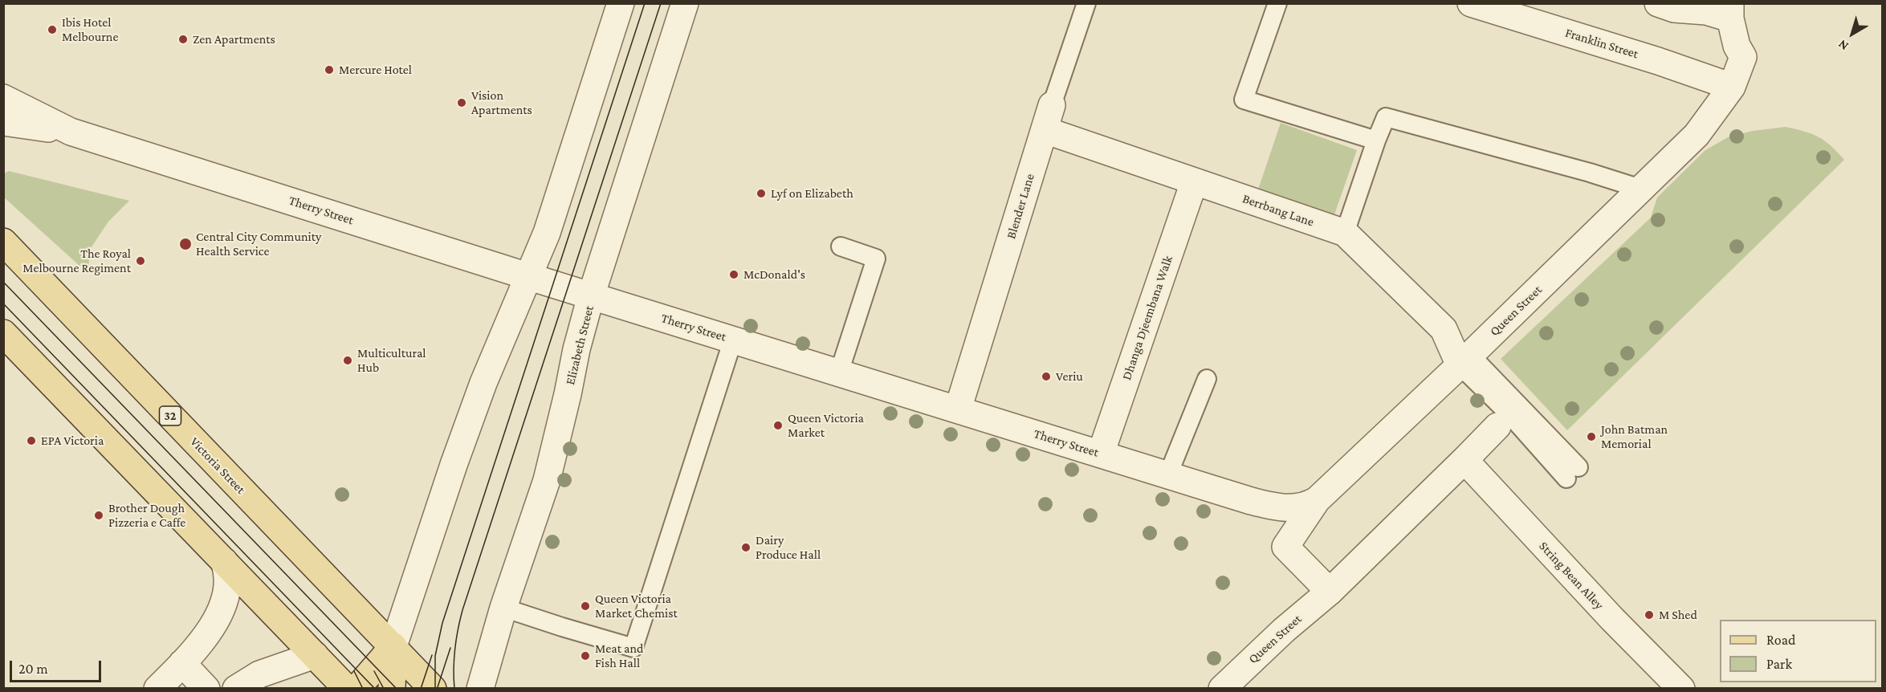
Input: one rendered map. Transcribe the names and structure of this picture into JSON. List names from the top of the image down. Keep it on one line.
{"streets":{"main road":["32","Victoria Street"],"street":["Franklin Street","Blender Lane","Therry Street","Berrbang Lane","Queen Street","Dhanga Djeembana Walk","Elizabeth Street","String Bean Alley"]},"crossings":[["Franklin Street","Queen Street"],["Blender Lane","Therry Street"],["Blender Lane","Berrbang Lane"],["Therry Street","Queen Street"],["Therry Street","Dhanga Djeembana Walk"],["Therry Street","Elizabeth Street"],["Berrbang Lane","Queen Street"],["Berrbang Lane","Dhanga Djeembana Walk"],["Queen Street","String Bean Alley"]],"places":["Ibis Hotel Melbourne","Zen Apartments","Mercure Hotel","Vision Apartments","Lyf on Elizabeth","Central City Community Health Service","The Royal Melbourne Regiment","McDonald's","Multicultural Hub","Veriu","Queen Victoria Market","John Batman Memorial","EPA Victoria","Brother Dough Pizzeria e Caffe","Dairy Produce Hall","Queen Victoria Market Chemist","M Shed","Meat and Fish Hall"],"legend":["Road","Park"],"scale_bar":"20 m","north":"bottom left"}
